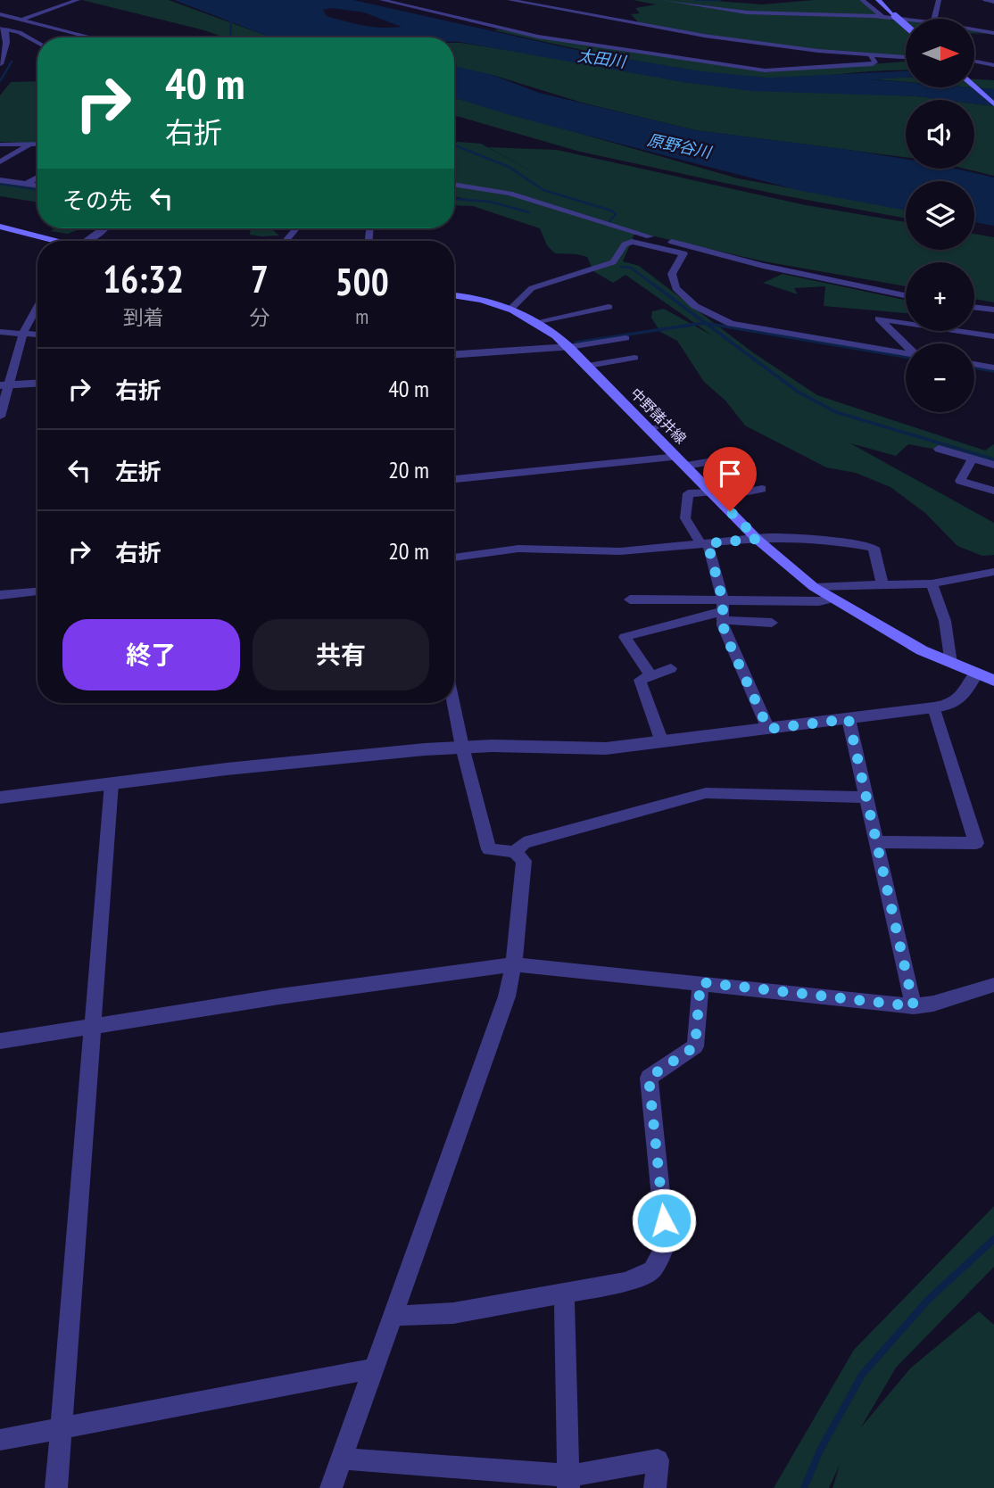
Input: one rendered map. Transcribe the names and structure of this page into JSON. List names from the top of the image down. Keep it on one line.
{"streets":{"main road":["中野諸井線"]},"water":["太田川","原野谷川"],"north":"right","page":{"map_buttons":["+","−"],"turn":["40 m","右折"],"then":"その先","eta":["16:32","到着","7","分","500","m"],"list":[{"name":"右折","value":"40 m"},{"name":"左折","value":"20 m"},{"name":"右折","value":"20 m"}],"buttons":["終了","共有"]}}
